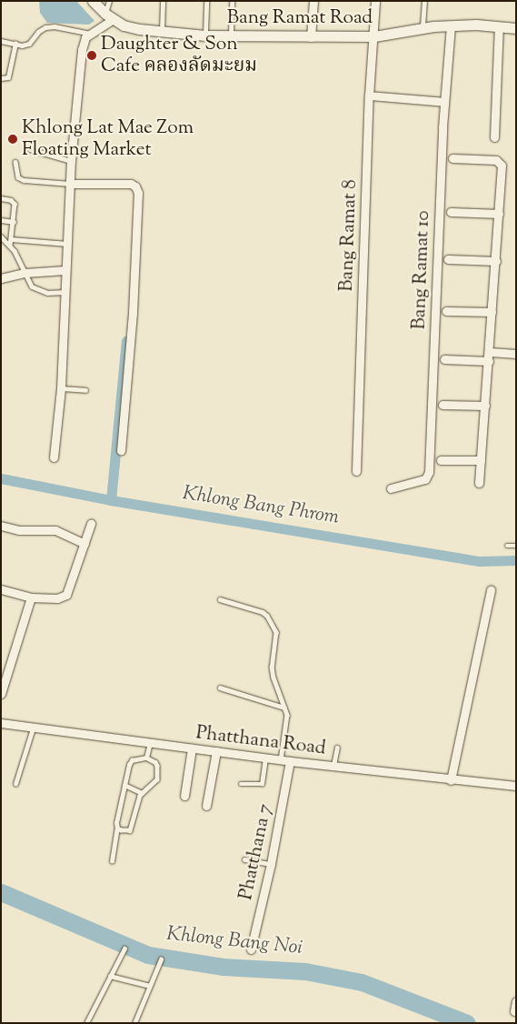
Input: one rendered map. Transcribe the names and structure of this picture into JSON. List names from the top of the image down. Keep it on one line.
{"streets":{"street":["Bang Ramat Road","Bang Ramat 8","Bang Ramat 10","Phatthana Road","Phatthana 7"]},"crossings":[["Bang Ramat Road","Bang Ramat 8"],["Bang Ramat Road","Bang Ramat 10"],["Phatthana Road","Phatthana 7"]],"water":["Khlong Bang Phrom","Khlong Bang Noi"],"places":["Daughter & Son Cafe คลองลัดมะยม","Khlong Lat Mae Zom Floating Market"]}
